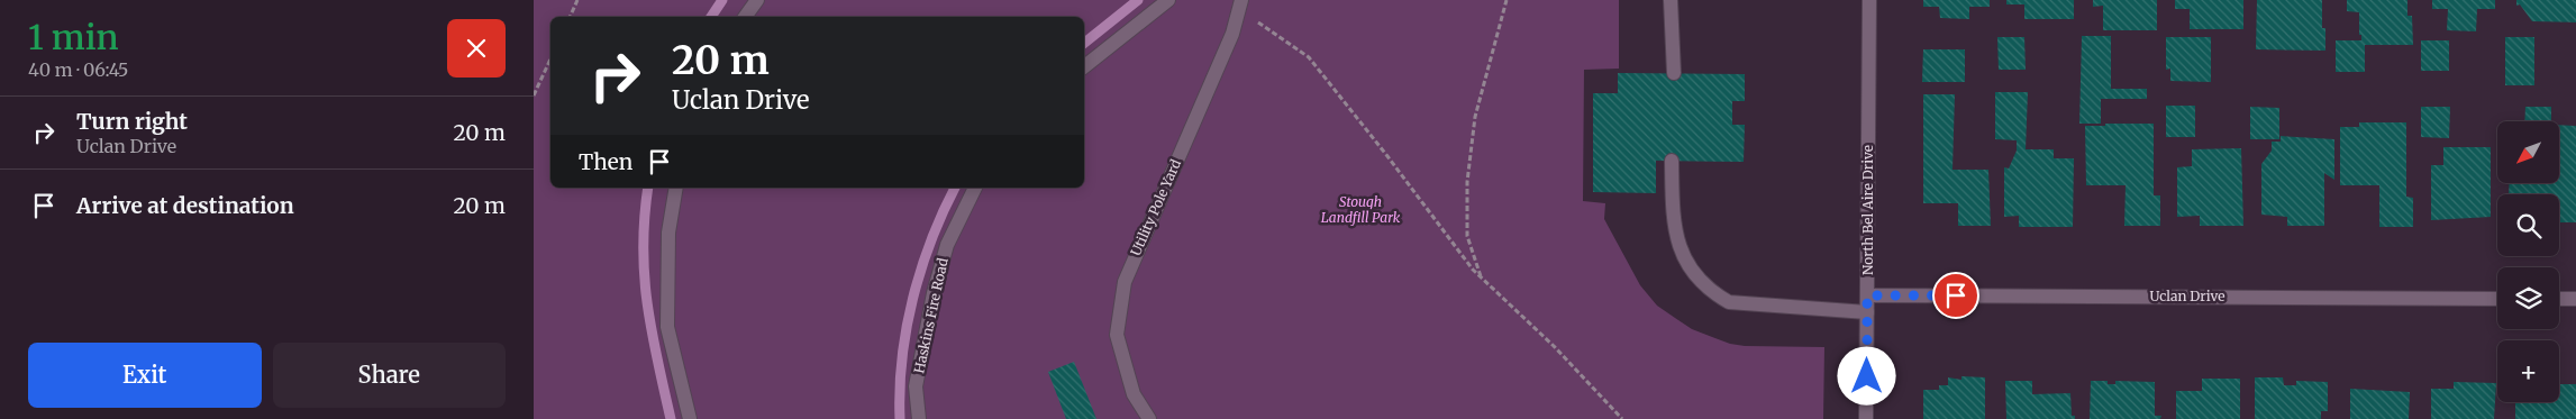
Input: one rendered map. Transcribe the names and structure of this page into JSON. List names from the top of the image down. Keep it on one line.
{"streets":{"street":["Utility Pole Yard","North Bel Aire Drive","Uclan Drive","Haskins Fire Road"]},"crossings":[["North Bel Aire Drive","Uclan Drive"]],"parks":["Stough Landfill Park"],"north":"bottom left","page":{"heading":["1 min","40 m · 06:45"],"turn":["20 m","Uclan Drive"],"list":[{"name":"Turn right","note":"Uclan Drive","value":"20 m"},{"name":"Arrive at destination","value":"20 m"}],"map_buttons":"+","then":"Then","buttons":["Exit","Share"]}}
